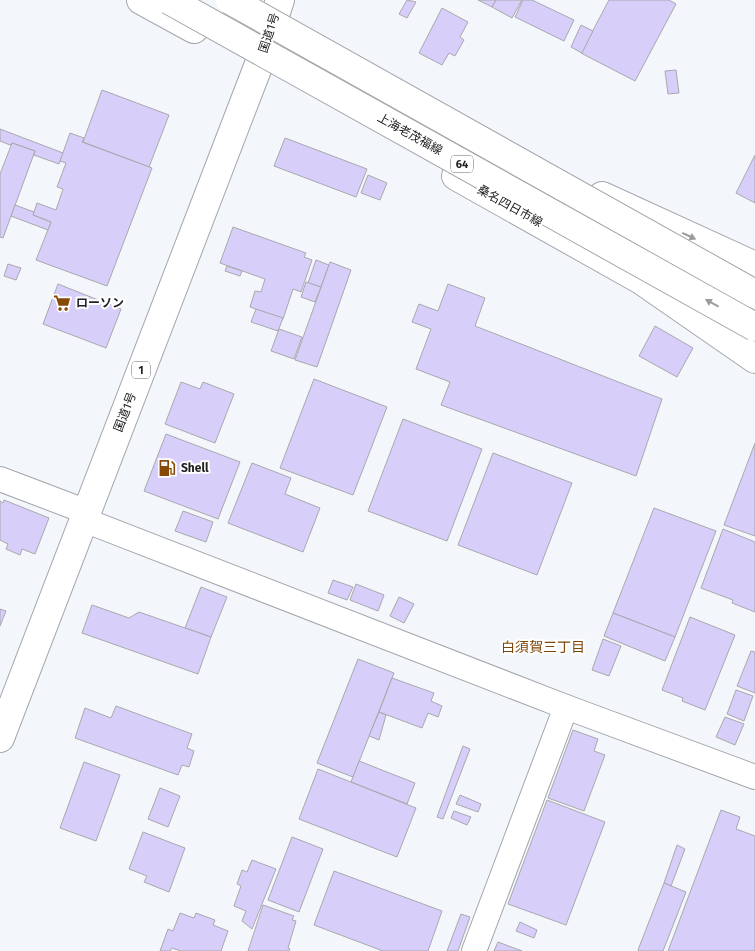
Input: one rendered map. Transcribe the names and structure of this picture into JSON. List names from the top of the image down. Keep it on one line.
{"streets":{"main road":["国道1号","上海老茂福線","64","桑名四日市線","1"]},"crossings":[["国道1号","桑名四日市線"]],"districts":["白須賀三丁目"],"places":{"supermarket":["ローソン"],"fuel station":["Shell"]}}
